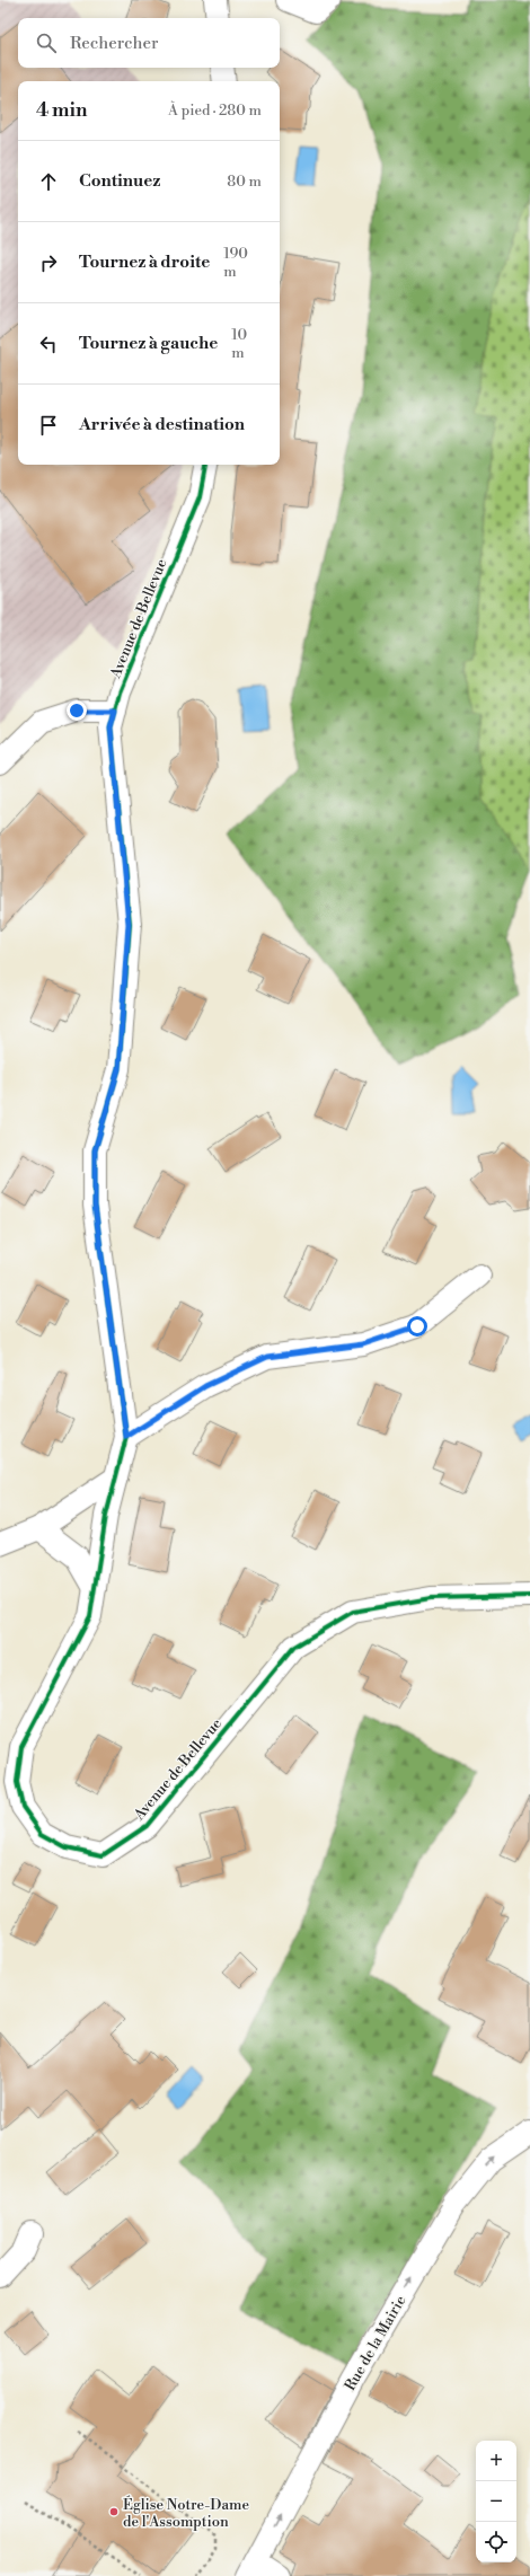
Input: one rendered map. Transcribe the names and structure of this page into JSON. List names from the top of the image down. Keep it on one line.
{"streets":{"street":["Avenue de Bellevue","Rue de la Mairie"]},"one_way":["Rue de la Mairie"],"places":["Église Notre-Dame de l'Assomption"],"page":{"search":"Rechercher","heading":["4 min","À pied · 280 m"],"list":[["Continuez","80 m"],["Tournez à droite","190 m"],["Tournez à gauche","10 m"],"Arrivée à destination"],"map_buttons":["+","−"]}}
